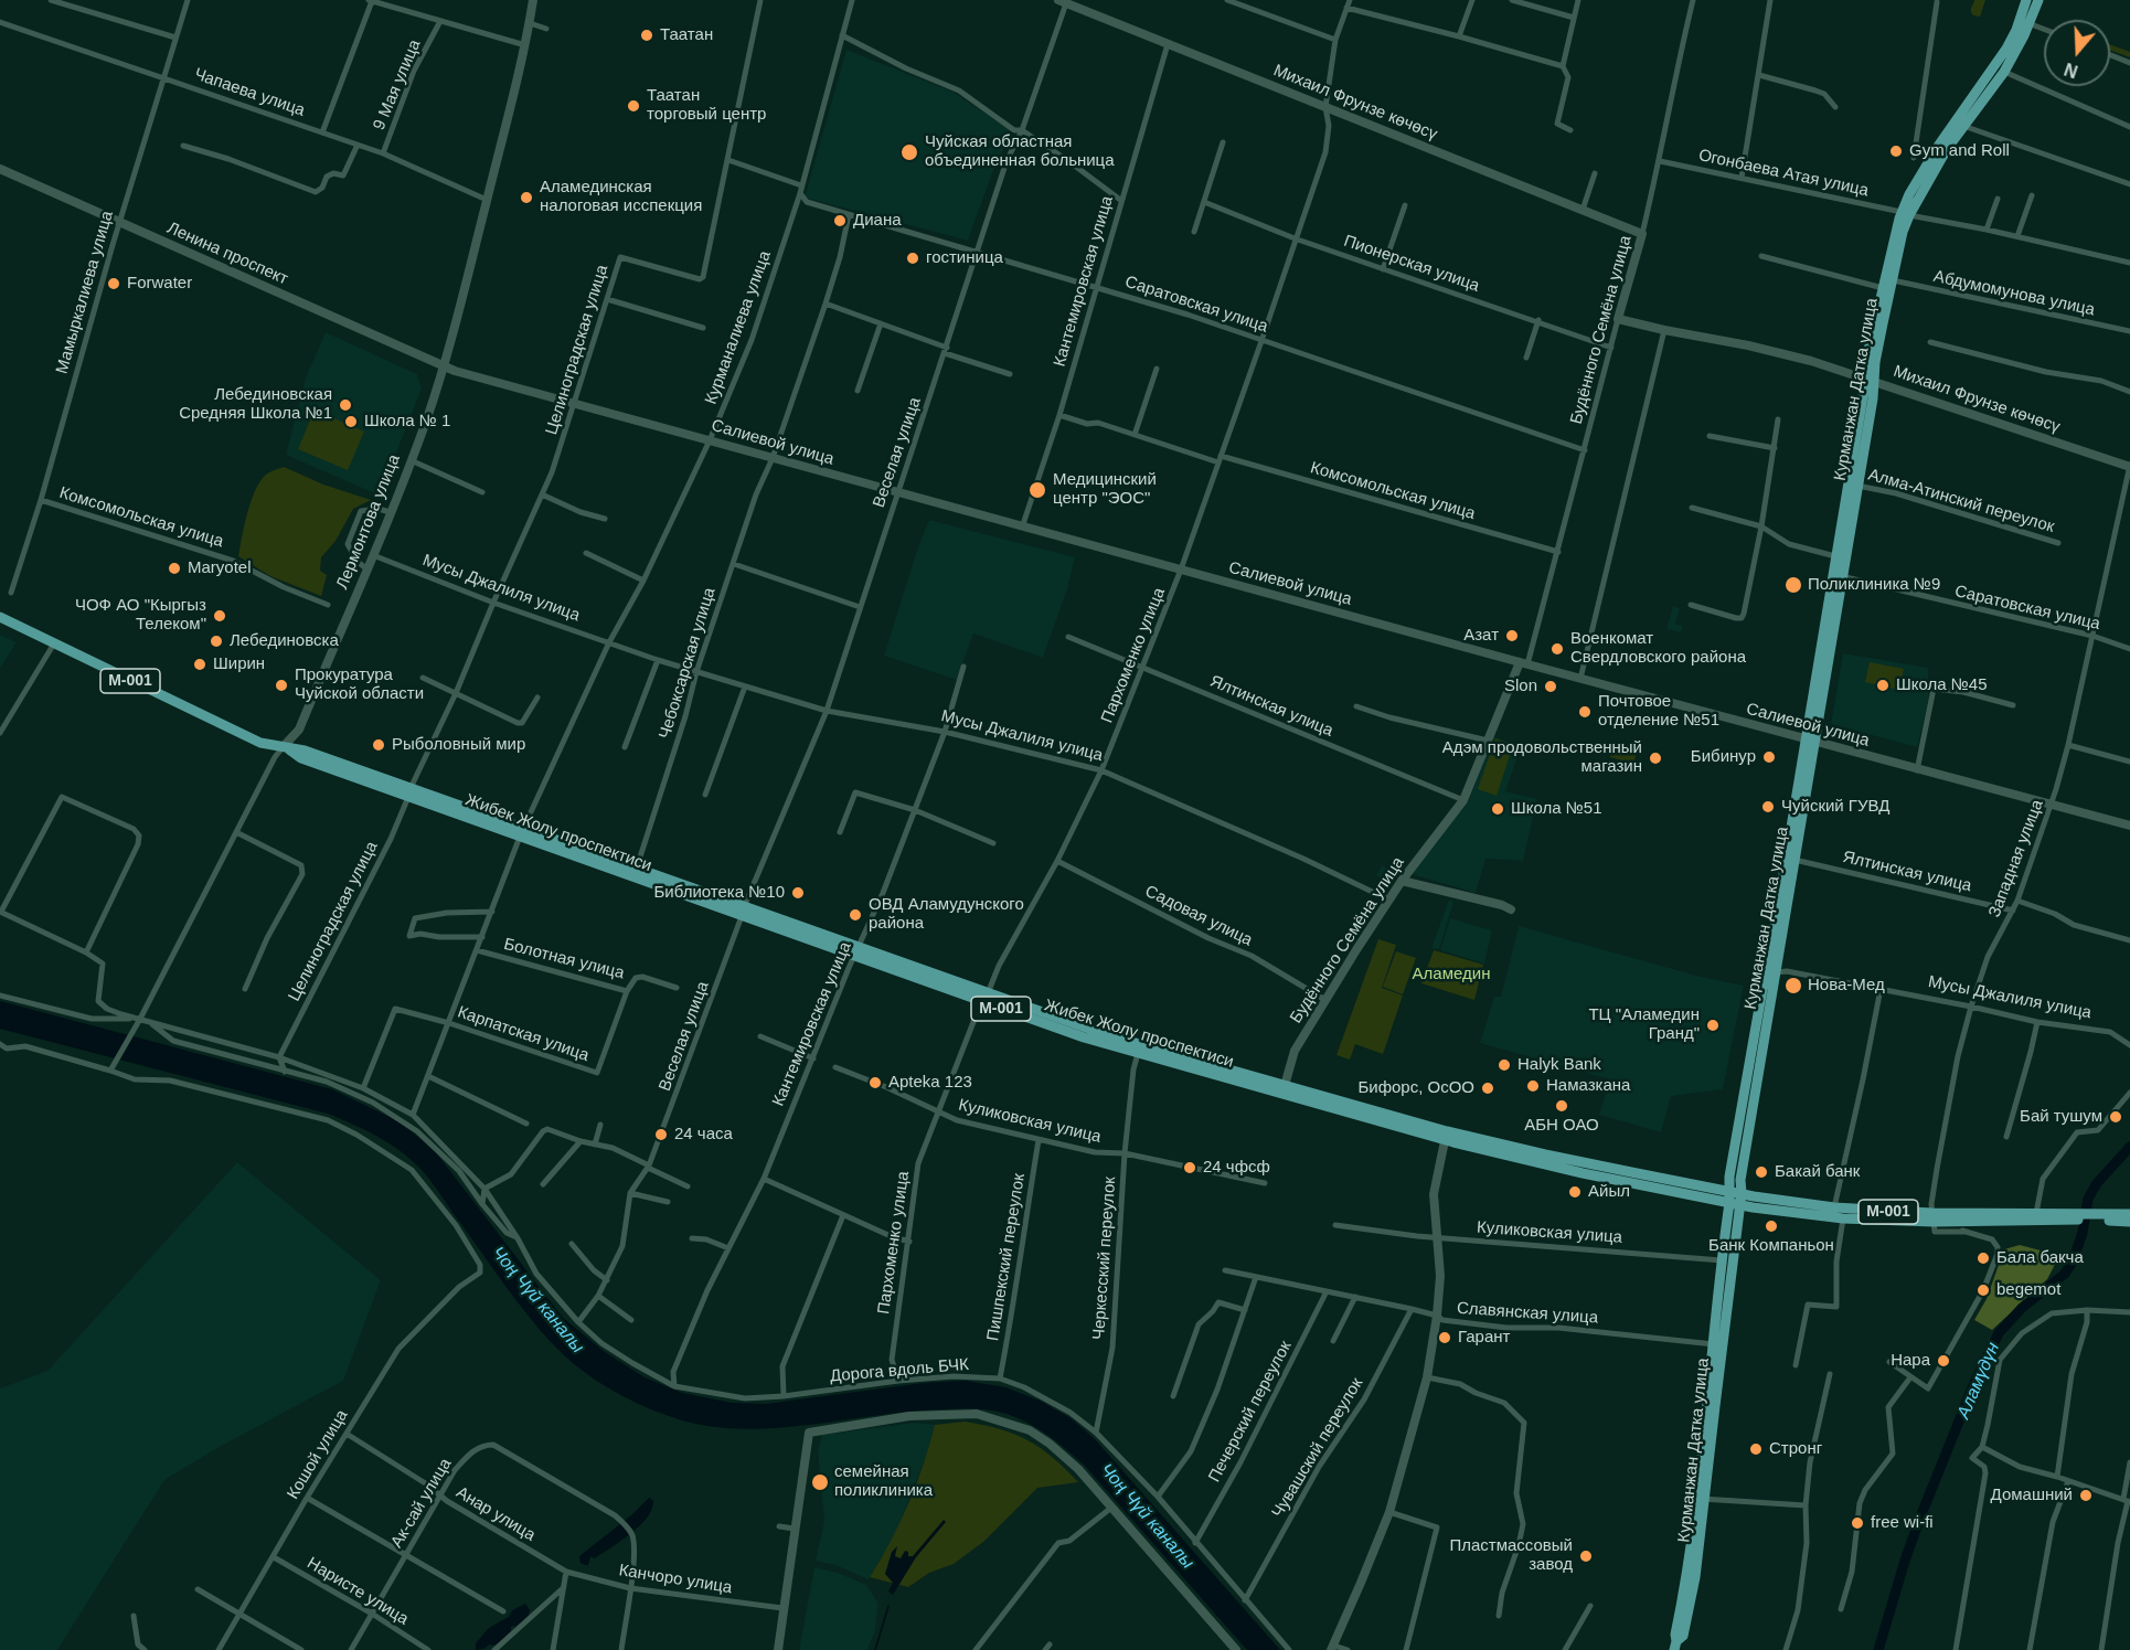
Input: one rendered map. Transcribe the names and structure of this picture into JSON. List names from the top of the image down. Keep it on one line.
{"streets":{"main road":["Михаил Фрунзе көчөсү","Ленина проспект","Будённого Семёна улица","Курманжан Датка улица","Салиевой улица","Лермонтова улица","М-001","Жибек Жолу проспектиси"],"street":["9 Мая улица","Чапаева улица","Огонбаева Атая улица","Пионерская улица","Кантемировская улица","Мамыркалиева улица","Абдумомунова улица","Саратовская улица","Курманалиева улица","Целиноградская улица","Веселая улица","Комсомольская улица","Алма-Атинский переулок","Мусы Джалиля улица","Пархоменко улица","Чебоксарская улица","Ялтинская улица","Западная улица","Садовая улица","Болотная улица","Карпатская улица","Куликовская улица","Пишпекский переулок","Черкесский переулок","Славянская улица","Дорога вдоль БЧК","Печерский переулок","Чувашский переулок","Кошой улица","Ак-сай улица","Анар улица","Канчоро улица","Наристе улица"]},"crossings":[["9 Мая улица","Чапаева улица"],["Чапаева улица","Мамыркалиева улица"],["Чапаева улица","Лермонтова улица"],["Михаил Фрунзе көчөсү","Кантемировская улица"],["Михаил Фрунзе көчөсү","Будённого Семёна улица"],["Михаил Фрунзе көчөсү","Курманжан Датка улица"],["Михаил Фрунзе көчөсү","Веселая улица"],["Михаил Фрунзе көчөсү","Пархоменко улица"],["Михаил Фрунзе көчөсү","Западная улица"],["Огонбаева Атая улица","Будённого Семёна улица"],["Огонбаева Атая улица","Курманжан Датка улица"],["Ленина проспект","Мамыркалиева улица"],["Ленина проспект","Салиевой улица"],["Ленина проспект","Лермонтова улица"],["Пионерская улица","Будённого Семёна улица"],["Пионерская улица","Пархоменко улица"],["Кантемировская улица","Саратовская улица"],["Кантемировская улица","Салиевой улица"],["Кантемировская улица","Комсомольская улица"],["Кантемировская улица","Мусы Джалиля улица"],["Кантемировская улица","Жибек Жолу проспектиси"],["Кантемировская улица","Дорога вдоль БЧК"],["Мамыркалиева улица","Комсомольская улица"],["Абдумомунова улица","Курманжан Датка улица"],["Саратовская улица","Курманалиева улица"],["Саратовская улица","Будённого Семёна улица"],["Саратовская улица","Целиноградская улица"],["Саратовская улица","Курманжан Датка улица"],["Саратовская улица","Веселая улица"],["Саратовская улица","Пархоменко улица"],["Саратовская улица","Чебоксарская улица"],["Саратовская улица","Западная улица"],["Курманалиева улица","Салиевой улица"],["Курманалиева улица","Мусы Джалиля улица"],["Курманалиева улица","Жибек Жолу проспектиси"],["Курманалиева улица","Болотная улица"],["Курманалиева улица","Карпатская улица"],["Курманалиева улица","Дорога вдоль БЧК"],["Будённого Семёна улица","Салиевой улица"],["Будённого Семёна улица","Комсомольская улица"],["Будённого Семёна улица","Мусы Джалиля улица"],["Будённого Семёна улица","Ялтинская улица"],["Будённого Семёна улица","Жибек Жолу проспектиси"],["Будённого Семёна улица","Садовая улица"],["Целиноградская улица","Салиевой улица"],["Целиноградская улица","Мусы Джалиля улица"],["Целиноградская улица","Жибек Жолу проспектиси"],["Целиноградская улица","Дорога вдоль БЧК"],["Курманжан Датка улица","Салиевой улица"],["Курманжан Датка улица","Алма-Атинский переулок"],["Курманжан Датка улица","Мусы Джалиля улица"],["Курманжан Датка улица","М-001"],["Курманжан Датка улица","Ялтинская улица"],["Курманжан Датка улица","Жибек Жолу проспектиси"],["Курманжан Датка улица","Куликовская улица"],["Курманжан Датка улица","Славянская улица"],["Салиевой улица","Веселая улица"],["Салиевой улица","Лермонтова улица"],["Салиевой улица","Пархоменко улица"],["Салиевой улица","Чебоксарская улица"],["Салиевой улица","Западная улица"],["Веселая улица","Мусы Джалиля улица"],["Веселая улица","Жибек Жолу проспектиси"],["Веселая улица","Дорога вдоль БЧК"],["Комсомольская улица","Пархоменко улица"],["Лермонтова улица","Мусы Джалиля улица"],["Лермонтова улица","Жибек Жолу проспектиси"],["Лермонтова улица","Кошой улица"],["Мусы Джалиля улица","Пархоменко улица"],["Мусы Джалиля улица","Чебоксарская улица"],["Мусы Джалиля улица","Западная улица"],["Пархоменко улица","Ялтинская улица"],["Пархоменко улица","Жибек Жолу проспектиси"],["Пархоменко улица","Садовая улица"],["Пархоменко улица","Куликовская улица"],["Пархоменко улица","Дорога вдоль БЧК"],["Чебоксарская улица","Жибек Жолу проспектиси"],["М-001","Жибек Жолу проспектиси"],["М-001","Западная улица"],["Ялтинская улица","Западная улица"],["Жибек Жолу проспектиси","Черкесский переулок"],["Болотная улица","Карпатская улица"],["Карпатская улица","Дорога вдоль БЧК"],["Куликовская улица","Пишпекский переулок"],["Куликовская улица","Черкесский переулок"],["Пишпекский переулок","Дорога вдоль БЧК"],["Черкесский переулок","Дорога вдоль БЧК"],["Славянская улица","Печерский переулок"],["Славянская улица","Чувашский переулок"],["Дорога вдоль БЧК","Печерский переулок"],["Дорога вдоль БЧК","Чувашский переулок"],["Кошой улица","Анар улица"],["Кошой улица","Наристе улица"],["Ак-сай улица","Анар улица"],["Ак-сай улица","Канчоро улица"],["Ак-сай улица","Наристе улица"],["Анар улица","Канчоро улица"]],"water":["Чоң Чүй каналы","Аламүдүн"],"parks":["Аламедин"],"places":["Таатан","Таатан торговый центр","Gym and Roll","Чуйская областная объединенная больница","Аламединская налоговая исспекция","Диана","гостиница","Forwater","Лебединовская Средняя Школа №1","Школа № 1","Медицинский центр \"ЭОС\"","Maryotel","Поликлиника №9","ЧОФ АО \"Кыргыз Телеком\"","Азат","Лебединовска","Военкомат Свердловского района","Ширин","Прокуратура Чуйской области","Школа №45","Slon","Почтовое отделение №51","Рыболовный мир","Бибинур","Адэм продовольственный магазин","Чуйский ГУВД","Школа №51","Библиотека №10","ОВД Аламудунского района","Нова-Мед","ТЦ \"Аламедин Гранд\"","Halyk Bank","Apteka 123","Намазкана","Бифорс, ОсОО","АБН ОАО","Бай тушум","24 часа","24 чфсф","Бакай банк","Айыл","Банк Компаньон","Бала бакча","begemot","Гарант","Нара","Стронг","семейная поликлиника","Домашний","free wi-fi","Пластмассовый завод"],"north":"bottom"}
